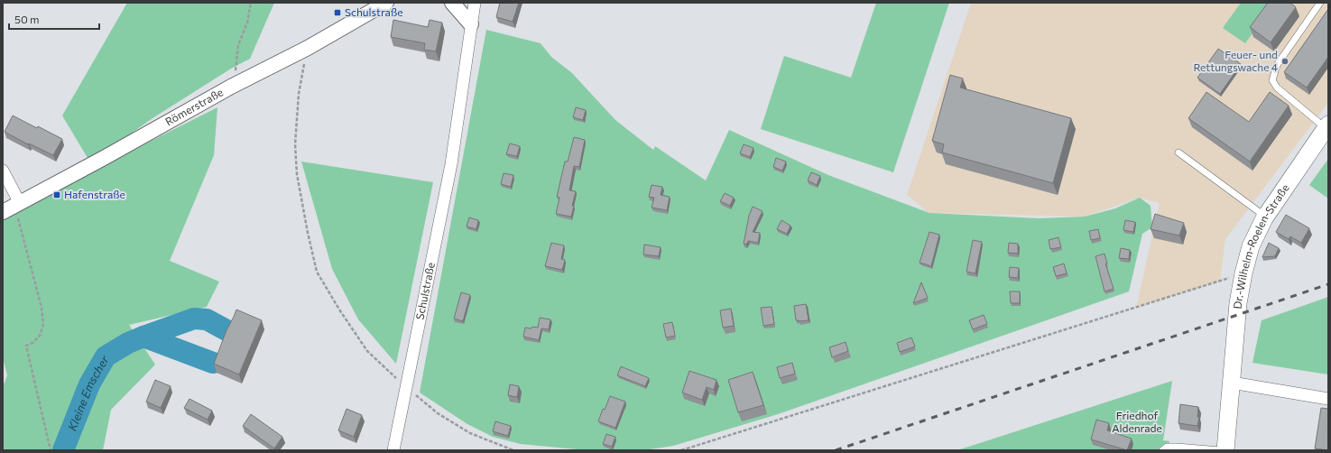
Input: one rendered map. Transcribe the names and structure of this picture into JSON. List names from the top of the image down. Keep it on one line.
{"streets":{"main road":["Dr.-Wilhelm-Roelen-Straße"],"street":["Römerstraße","Schulstraße"]},"water":["Kleine Emscher"],"parks":["Friedhof Aldenrade"],"places":{"transit":["Schulstraße","Hafenstraße"],"other":["Feuer- und Rettungswache 4"]},"scale_bar":"50 m"}
